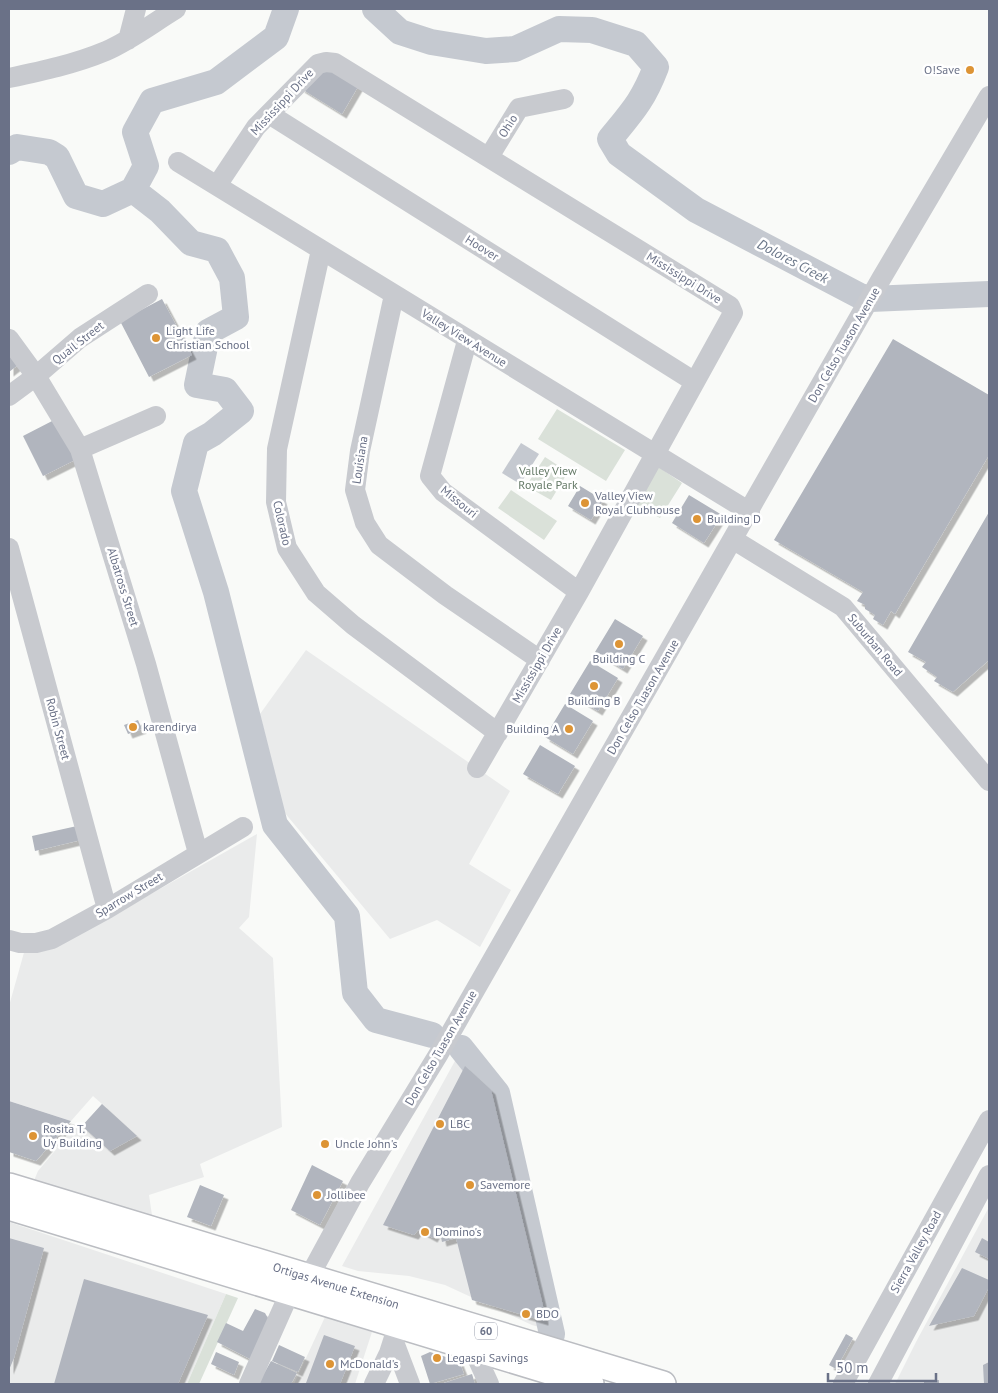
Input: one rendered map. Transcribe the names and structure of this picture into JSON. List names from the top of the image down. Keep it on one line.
{"streets":{"main road":["Ortigas Avenue Extension","60"],"street":["Mississippi Drive","Ohio","Hoover","Valley View Avenue","Quail Street","Don Celso Tuason Avenue","Louisiana","Missouri","Colorado","Albatross Street","Suburban Road","Robin Street","Sparrow Street","Sierra Valley Road"]},"crossings":[["Mississippi Drive","Ohio"],["Mississippi Drive","Hoover"],["Mississippi Drive","Valley View Avenue"],["Mississippi Drive","Louisiana"],["Mississippi Drive","Missouri"],["Mississippi Drive","Colorado"],["Valley View Avenue","Don Celso Tuason Avenue"],["Valley View Avenue","Louisiana"],["Valley View Avenue","Missouri"],["Valley View Avenue","Colorado"],["Quail Street","Albatross Street"],["Don Celso Tuason Avenue","Suburban Road"],["Don Celso Tuason Avenue","Ortigas Avenue Extension"],["Albatross Street","Sparrow Street"],["Robin Street","Sparrow Street"]],"water":["Dolores Creek"],"parks":["Valley View Royale Park"],"places":["O!Save","Light Life Christian School","Valley View Royal Clubhouse","Building D","Building C","Building B","karendirya","Building A","LBC","Rosita T. Uy Building","Uncle John's","Savemore","Jollibee","Domino's","BDO","Legaspi Savings","McDonald's"],"scale_bar":"50 m"}
